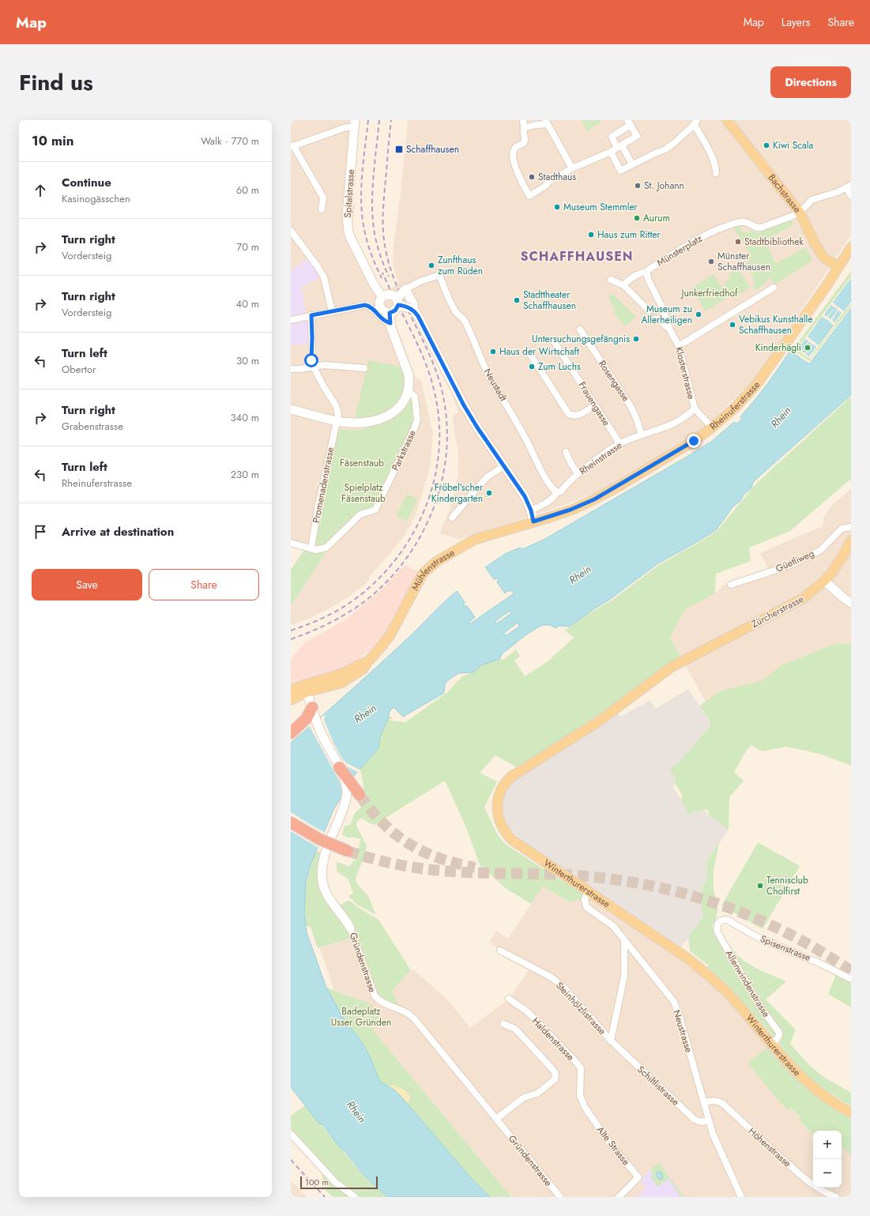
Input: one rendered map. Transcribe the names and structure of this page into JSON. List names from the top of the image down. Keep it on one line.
{"streets":{"main road":["Bachstrasse","Rheinuferstrasse","Mühlenstrasse","Zürcherstrasse","Winterthurerstrasse"],"street":["Spitalstrasse","Münsterplatz","Klosterstrasse","Rosengasse","Neustadt","Frauengasse","Parkstrasse","Rheinstrasse","Promenadenstrasse","Güetliweg","Spisenstrasse","Gründenstrasse","Allenwindenstrasse","Steinhölzlistrasse","Neustrasse","Haldenstrasse","Schiltlistrasse","Alte Strasse","Höhenstrasse"]},"crossings":[["Spitalstrasse","Neustadt"],["Bachstrasse","Münsterplatz"],["Bachstrasse","Rheinuferstrasse"],["Münsterplatz","Klosterstrasse"],["Klosterstrasse","Rheinuferstrasse"],["Klosterstrasse","Rheinstrasse"],["Rosengasse","Rheinstrasse"],["Neustadt","Rheinstrasse"],["Frauengasse","Rheinstrasse"],["Rheinuferstrasse","Mühlenstrasse"],["Parkstrasse","Promenadenstrasse"],["Mühlenstrasse","Gründenstrasse"],["Zürcherstrasse","Winterthurerstrasse"],["Winterthurerstrasse","Allenwindenstrasse"],["Winterthurerstrasse","Neustrasse"],["Spisenstrasse","Allenwindenstrasse"],["Steinhölzlistrasse","Schiltlistrasse"],["Neustrasse","Schiltlistrasse"],["Neustrasse","Höhenstrasse"],["Haldenstrasse","Alte Strasse"]],"districts":["SCHAFFHAUSEN"],"water":["Rhein"],"parks":["Junkerfriedhof","Fäsenstaub","Spielplatz Fäsenstaub","Badeplatz Usser Gründen"],"places":{"other":["Kiwi Scala","Stadthaus","St. Johann","Museum Stemmler","Aurum","Haus zum Ritter","Stadtbibliothek","Münster Schaffhausen","Zunfthaus zum Rüden","Stadttheater Schaffhausen","Museum zu Allerheiligen","Vebikus Kunsthalle Schaffhausen","Untersuchungsgefängnis","Kinderhägli","Haus der Wirtschaft","Zum Luchs","Fröbel’scher Kindergarten","Tennisclub Cholfirst"],"transit":["Schaffhausen"]},"scale_bar":"100 m","page":{"header":"Map","nav":["Map","Layers","Share"],"title":"Find us","buttons":["Directions",["Save","Share"]],"heading":["10 min","Walk · 770 m"],"list":[["Continue","Kasinogässchen","60 m"],["Turn right","Vordersteig","70 m"],["Turn right","Vordersteig","40 m"],["Turn left","Obertor","30 m"],["Turn right","Grabenstrasse","340 m"],["Turn left","Rheinuferstrasse","230 m"],"Arrive at destination"],"map_buttons":["+","−"],"scale":"100 m"}}
